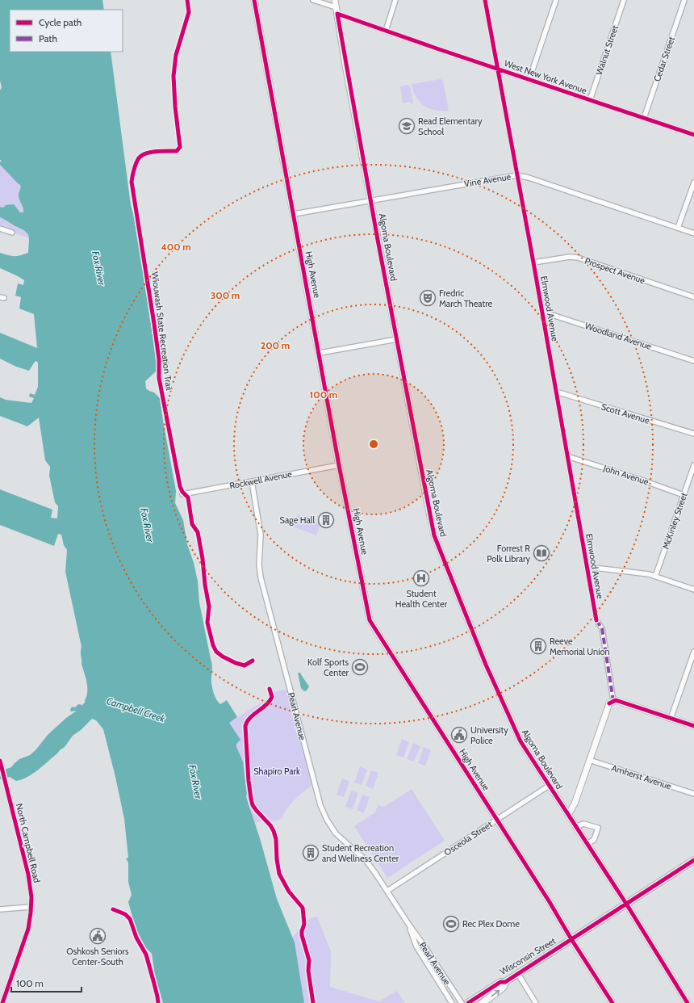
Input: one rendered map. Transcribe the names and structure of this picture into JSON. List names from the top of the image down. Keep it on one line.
{"streets":{"main road":["Algoma Boulevard","High Avenue","Wisconsin Street"],"street":["Walnut Street","Cedar Street","West New York Avenue","Vine Avenue","Prospect Avenue","Elmwood Avenue","Woodland Avenue","Scott Avenue","John Avenue","Rockwell Avenue","McKinley Street","Pearl Avenue","Amherst Avenue","Osceola Street","North Campbell Road"],"cycle path":["Wiouwash State Recreation Trail"]},"crossings":[["Walnut Street","West New York Avenue"],["Cedar Street","West New York Avenue"],["West New York Avenue","Algoma Boulevard"],["West New York Avenue","Elmwood Avenue"],["Vine Avenue","Algoma Boulevard"],["Vine Avenue","High Avenue"],["Vine Avenue","Elmwood Avenue"],["Algoma Boulevard","Osceola Street"],["Algoma Boulevard","Wisconsin Street"],["Prospect Avenue","Elmwood Avenue"],["High Avenue","Rockwell Avenue"],["High Avenue","Osceola Street"],["High Avenue","Wisconsin Street"],["Elmwood Avenue","Woodland Avenue"],["Elmwood Avenue","Scott Avenue"],["Elmwood Avenue","John Avenue"],["John Avenue","McKinley Street"],["Rockwell Avenue","Pearl Avenue"],["Pearl Avenue","Osceola Street"]],"water":["Fox River","Campbell Creek"],"parks":["Shapiro Park"],"places":{"school or university":["Read Elementary School"],"theatre":["Fredric March Theatre"],"building":["Sage Hall","Reeve Memorial Union","Student Recreation and Wellness Center"],"library":["Forrest R Polk Library"],"hospital":["Student Health Center"],"sports":["Kolf Sports Center","Rec Plex Dome"],"public building":["University Police","Oshkosh Seniors Center-South"]},"legend":["Cycle path","Path"],"scale_bar":"100 m","rings":["400 m","300 m","200 m","100 m"]}
